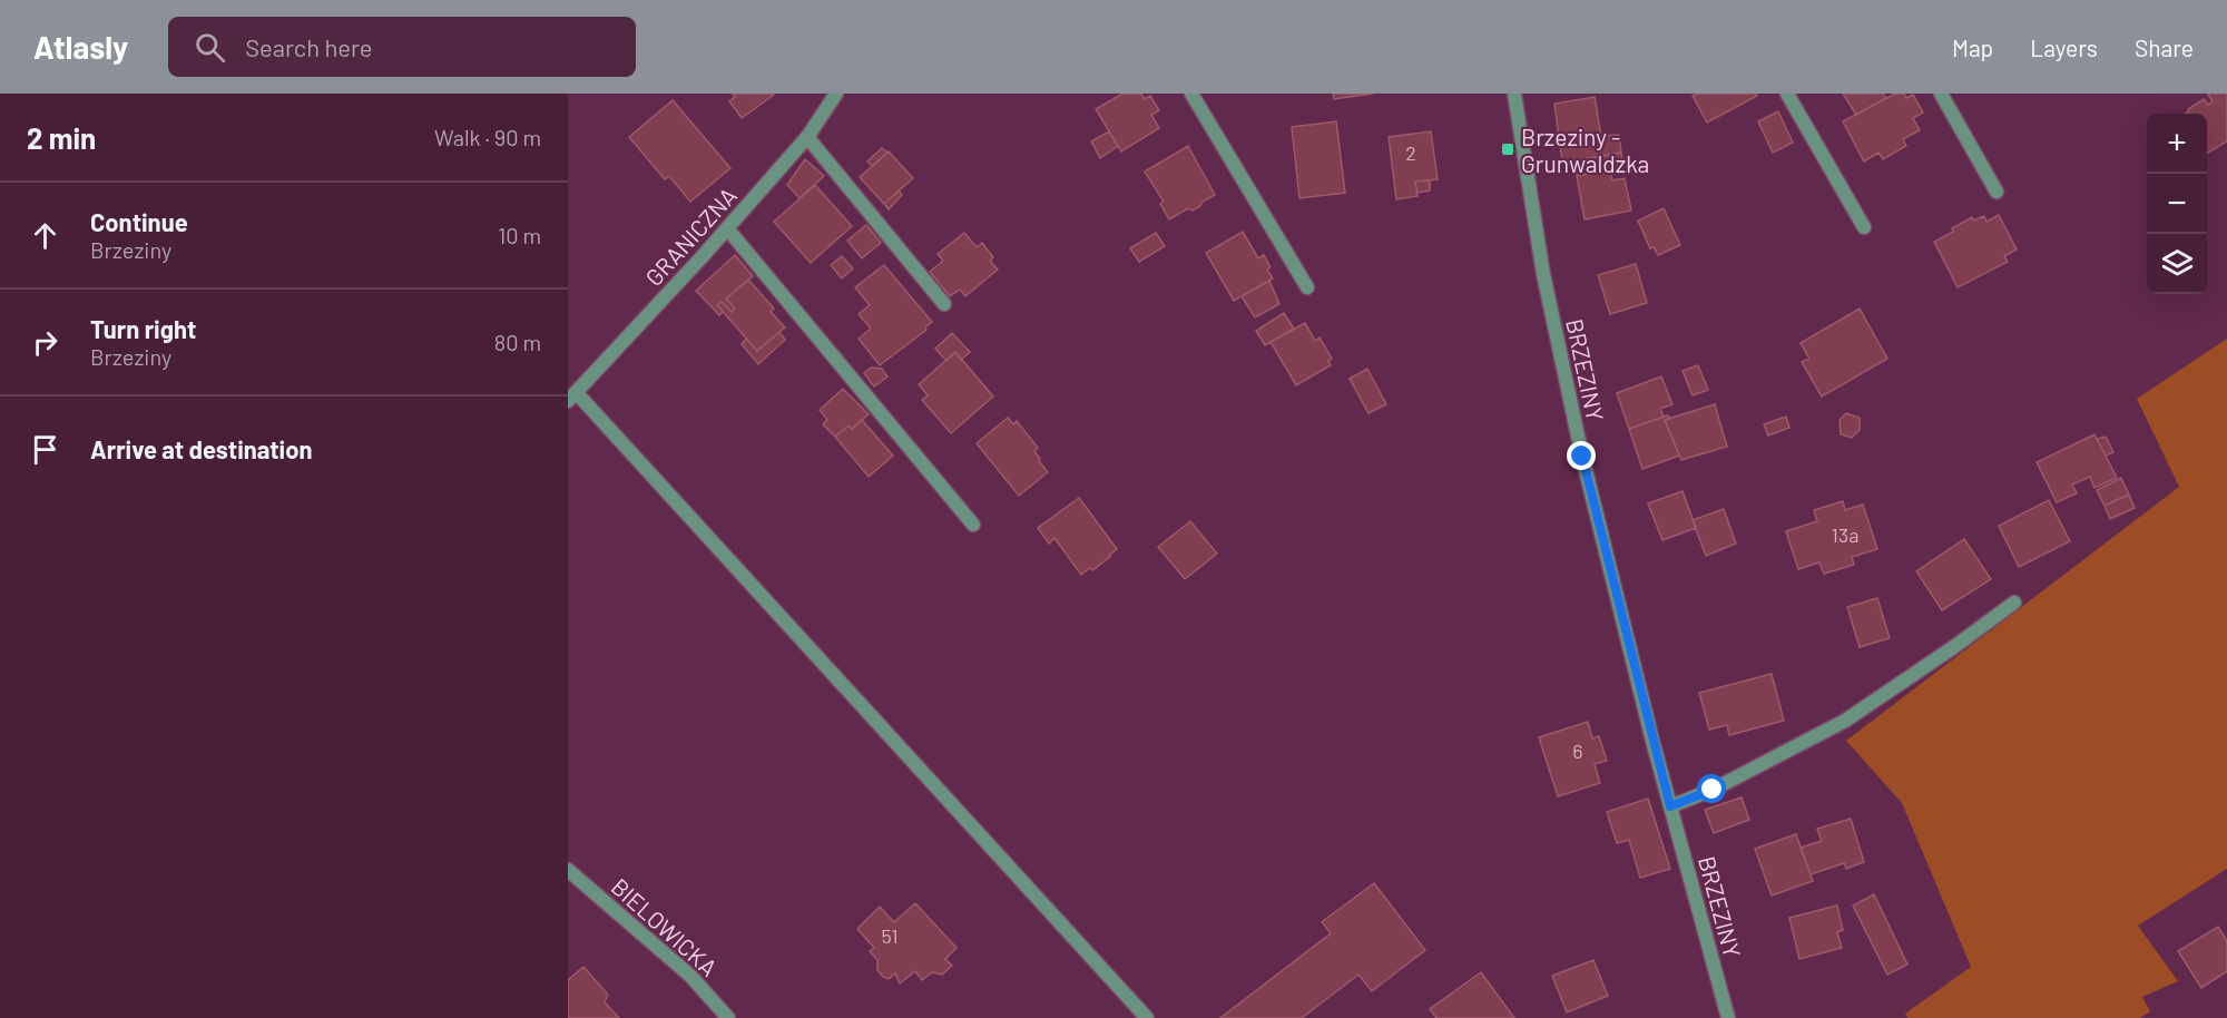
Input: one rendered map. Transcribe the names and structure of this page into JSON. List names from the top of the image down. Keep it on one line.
{"streets":{"street":["GRANICZNA","BRZEZINY","BIELOWICKA"]},"places":{"transit":["Brzeziny - Grunwaldzka"]},"house_numbers":["2","13a","6","51"],"page":{"header":"Atlasly","search":"Search here","nav":["Map","Layers","Share"],"heading":["2 min","Walk · 90 m"],"map_buttons":["+","−"],"list":[["Continue","Brzeziny","10 m"],["Turn right","Brzeziny","80 m"],"Arrive at destination"]}}
